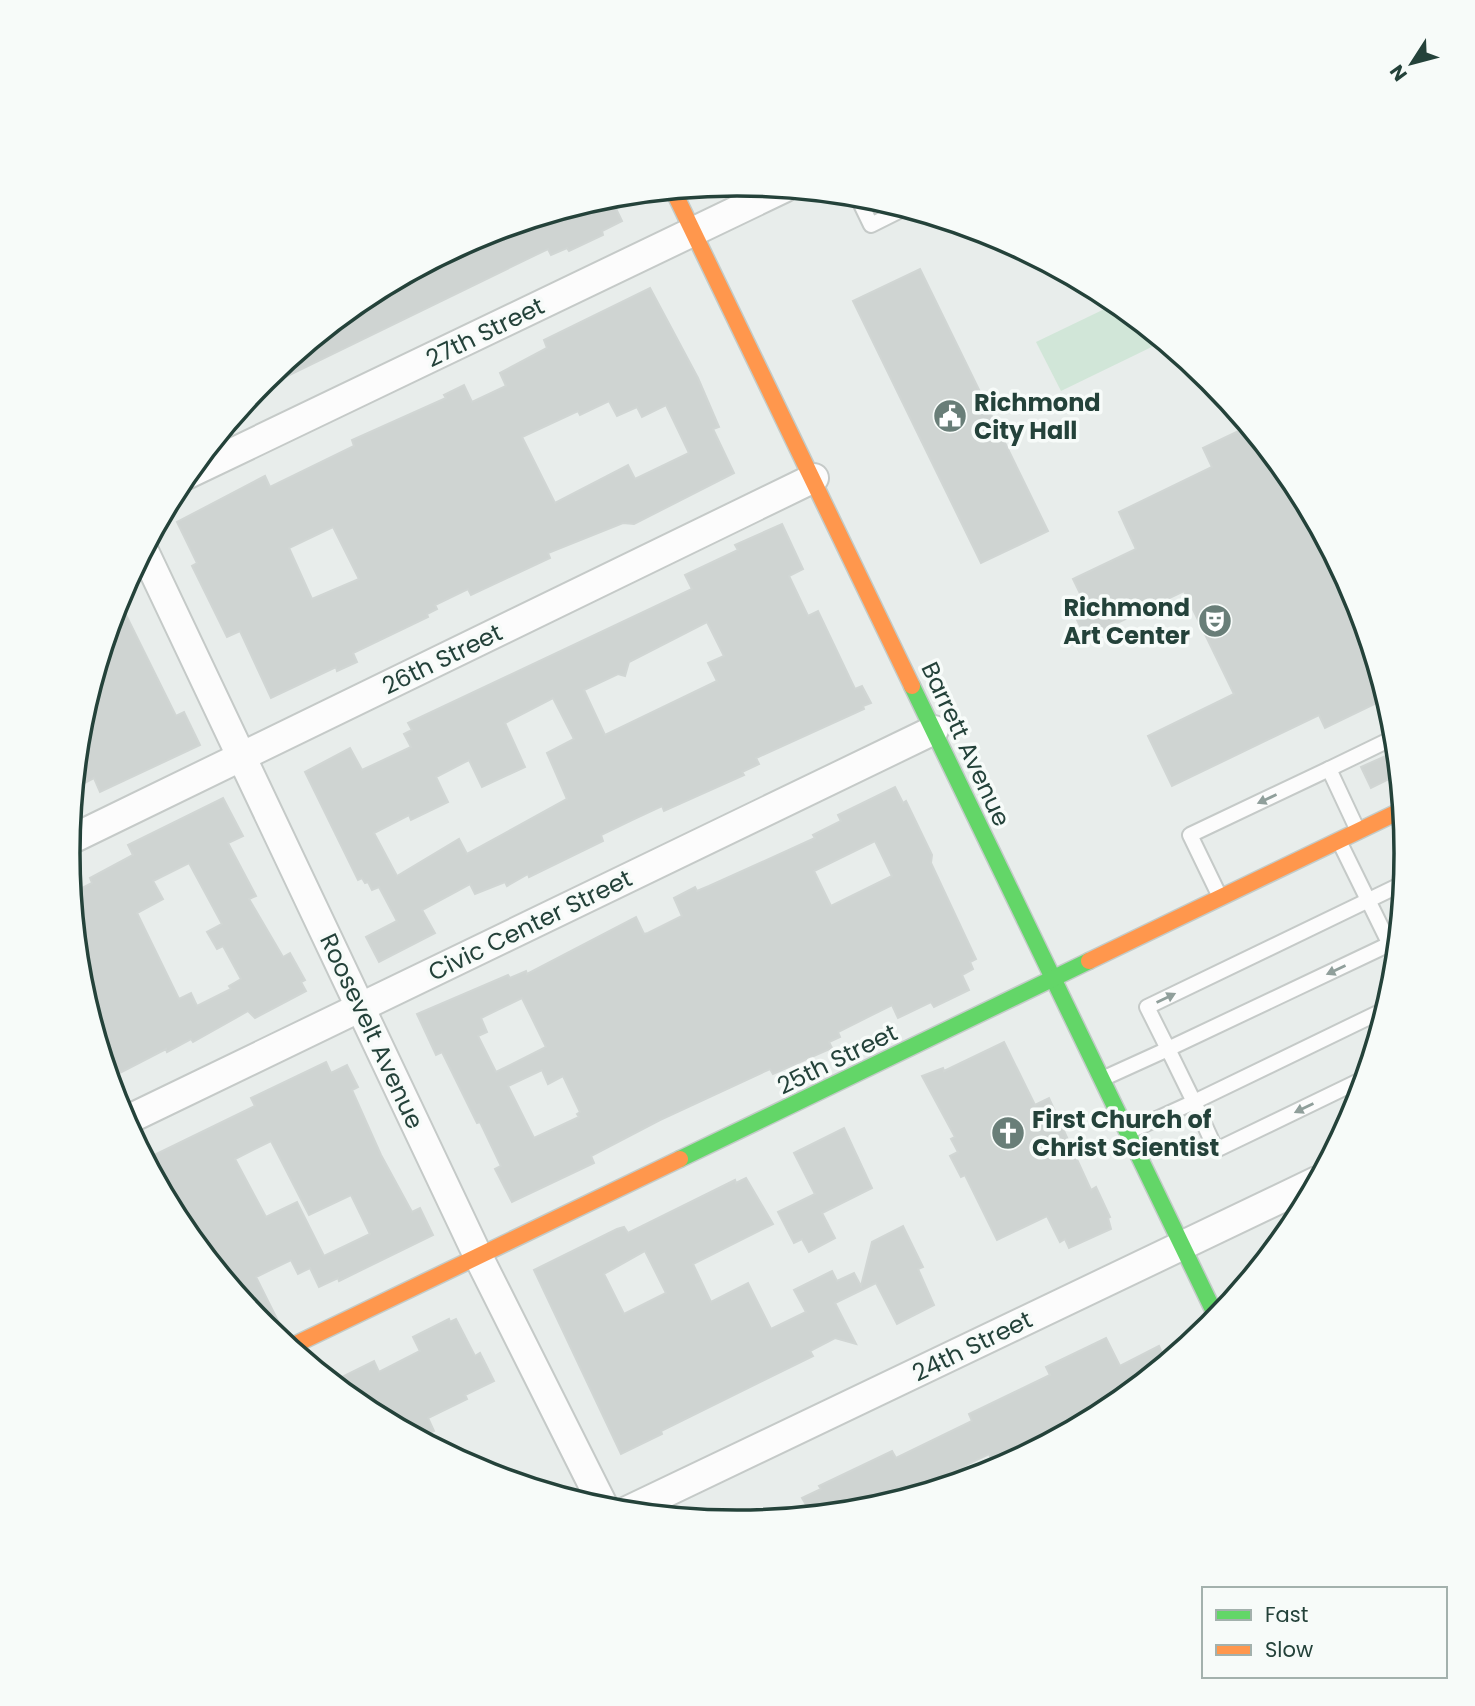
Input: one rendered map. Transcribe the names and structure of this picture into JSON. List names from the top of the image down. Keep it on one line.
{"streets":{"main road":["Barrett Avenue","25th Street"],"street":["27th Street","26th Street","Civic Center Street","Roosevelt Avenue","24th Street"]},"crossings":[["27th Street","Barrett Avenue"],["26th Street","Barrett Avenue"],["26th Street","Roosevelt Avenue"],["Barrett Avenue","Civic Center Street"],["Barrett Avenue","25th Street"],["Barrett Avenue","24th Street"],["Civic Center Street","Roosevelt Avenue"],["Roosevelt Avenue","25th Street"]],"places":{"public building":["Richmond City Hall"],"theatre":["Richmond Art Center"],"church":["First Church of Christ Scientist"]},"legend":["Fast","Slow"],"north":"bottom left"}
